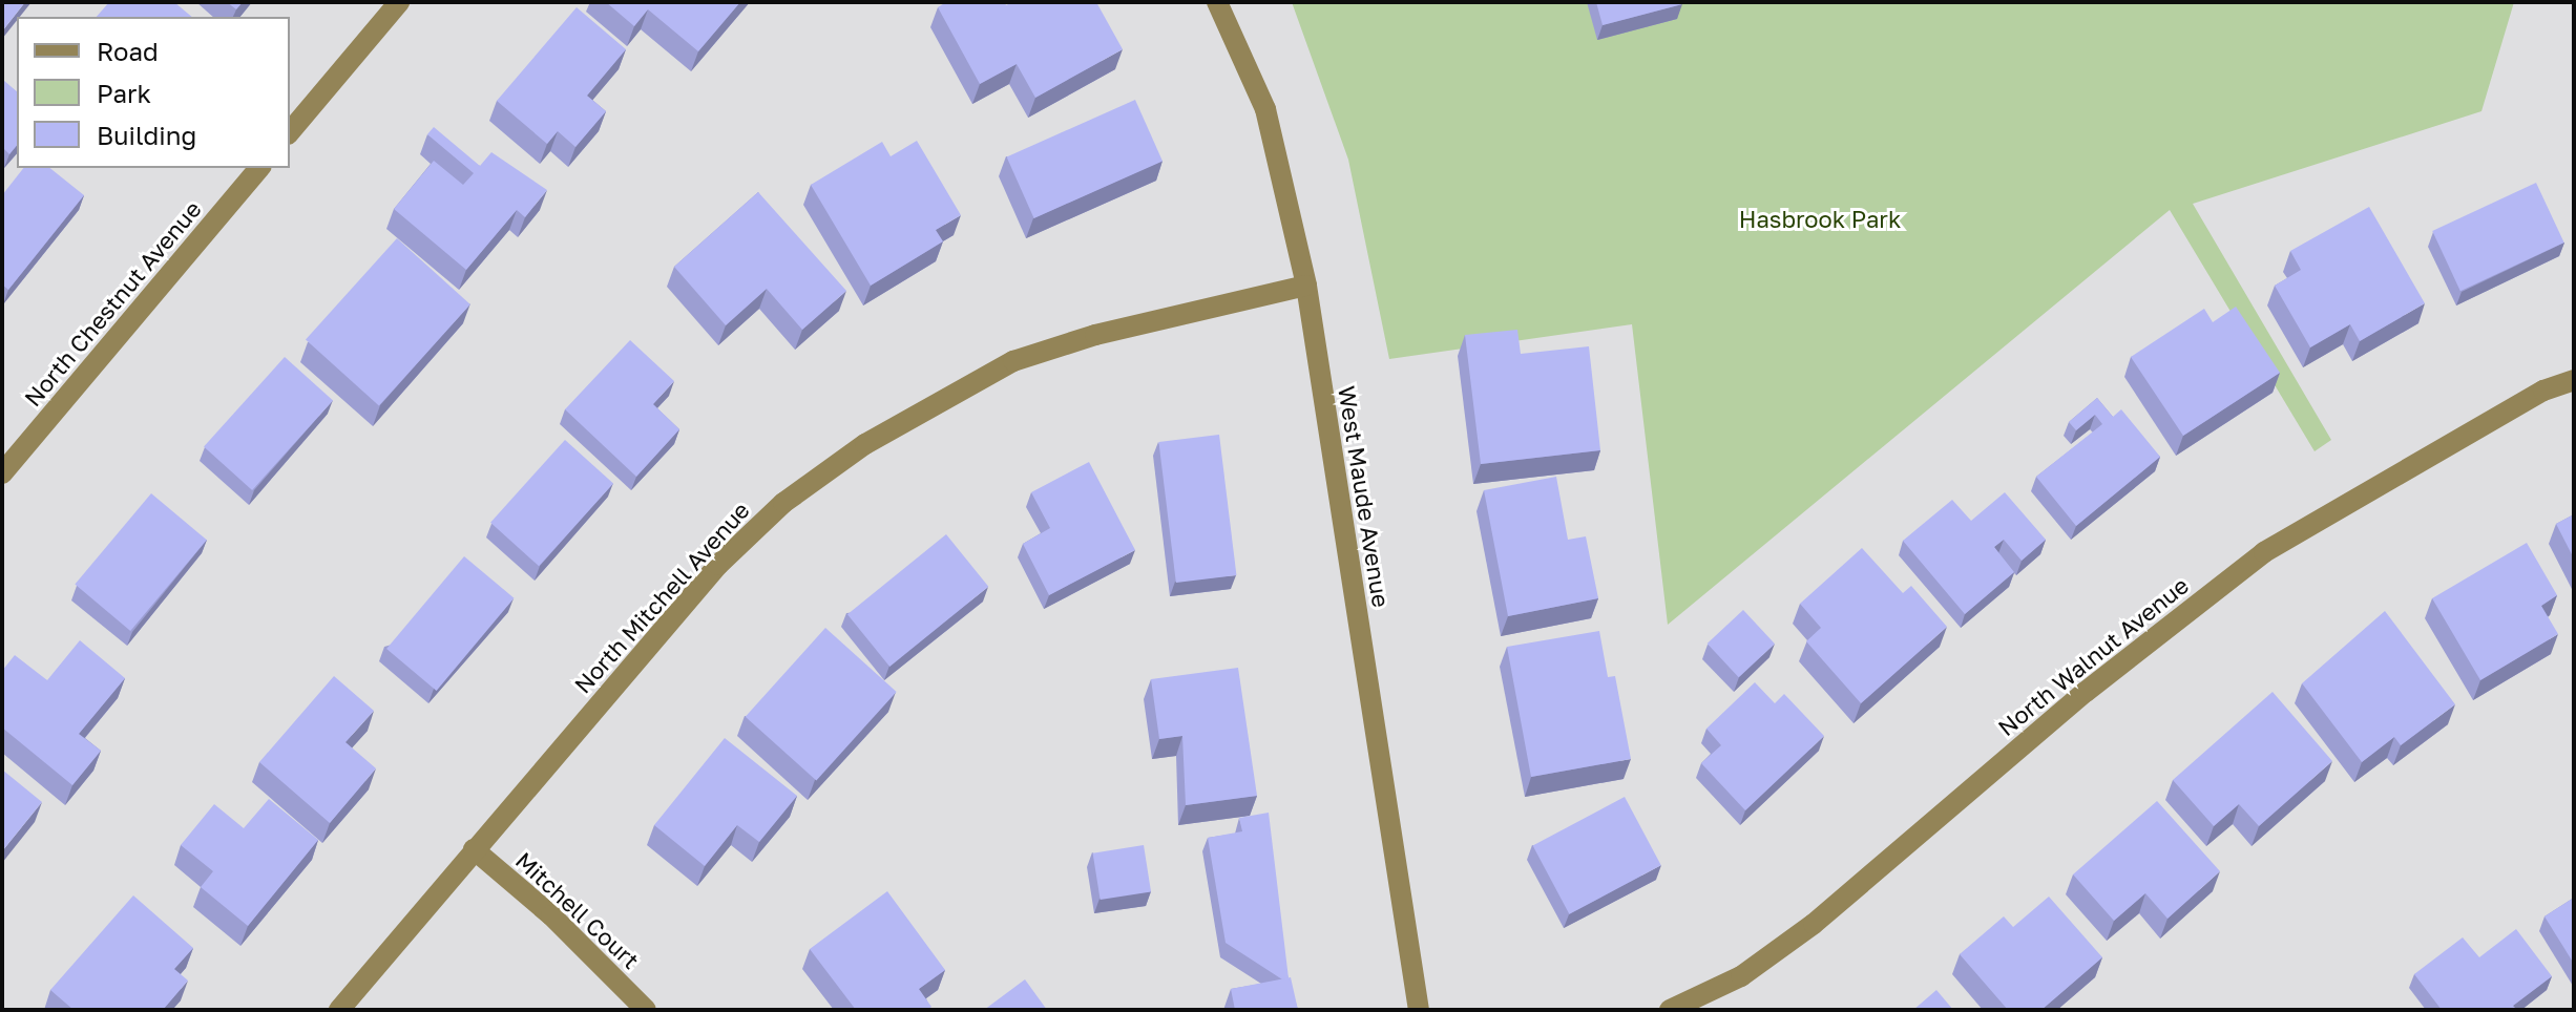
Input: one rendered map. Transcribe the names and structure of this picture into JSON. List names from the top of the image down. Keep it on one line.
{"streets":{"street":["North Chestnut Avenue","West Maude Avenue","North Mitchell Avenue","North Walnut Avenue","Mitchell Court"]},"crossings":[["West Maude Avenue","North Mitchell Avenue"],["North Mitchell Avenue","Mitchell Court"]],"parks":["Hasbrook Park"],"legend":["Road","Park","Building"]}
